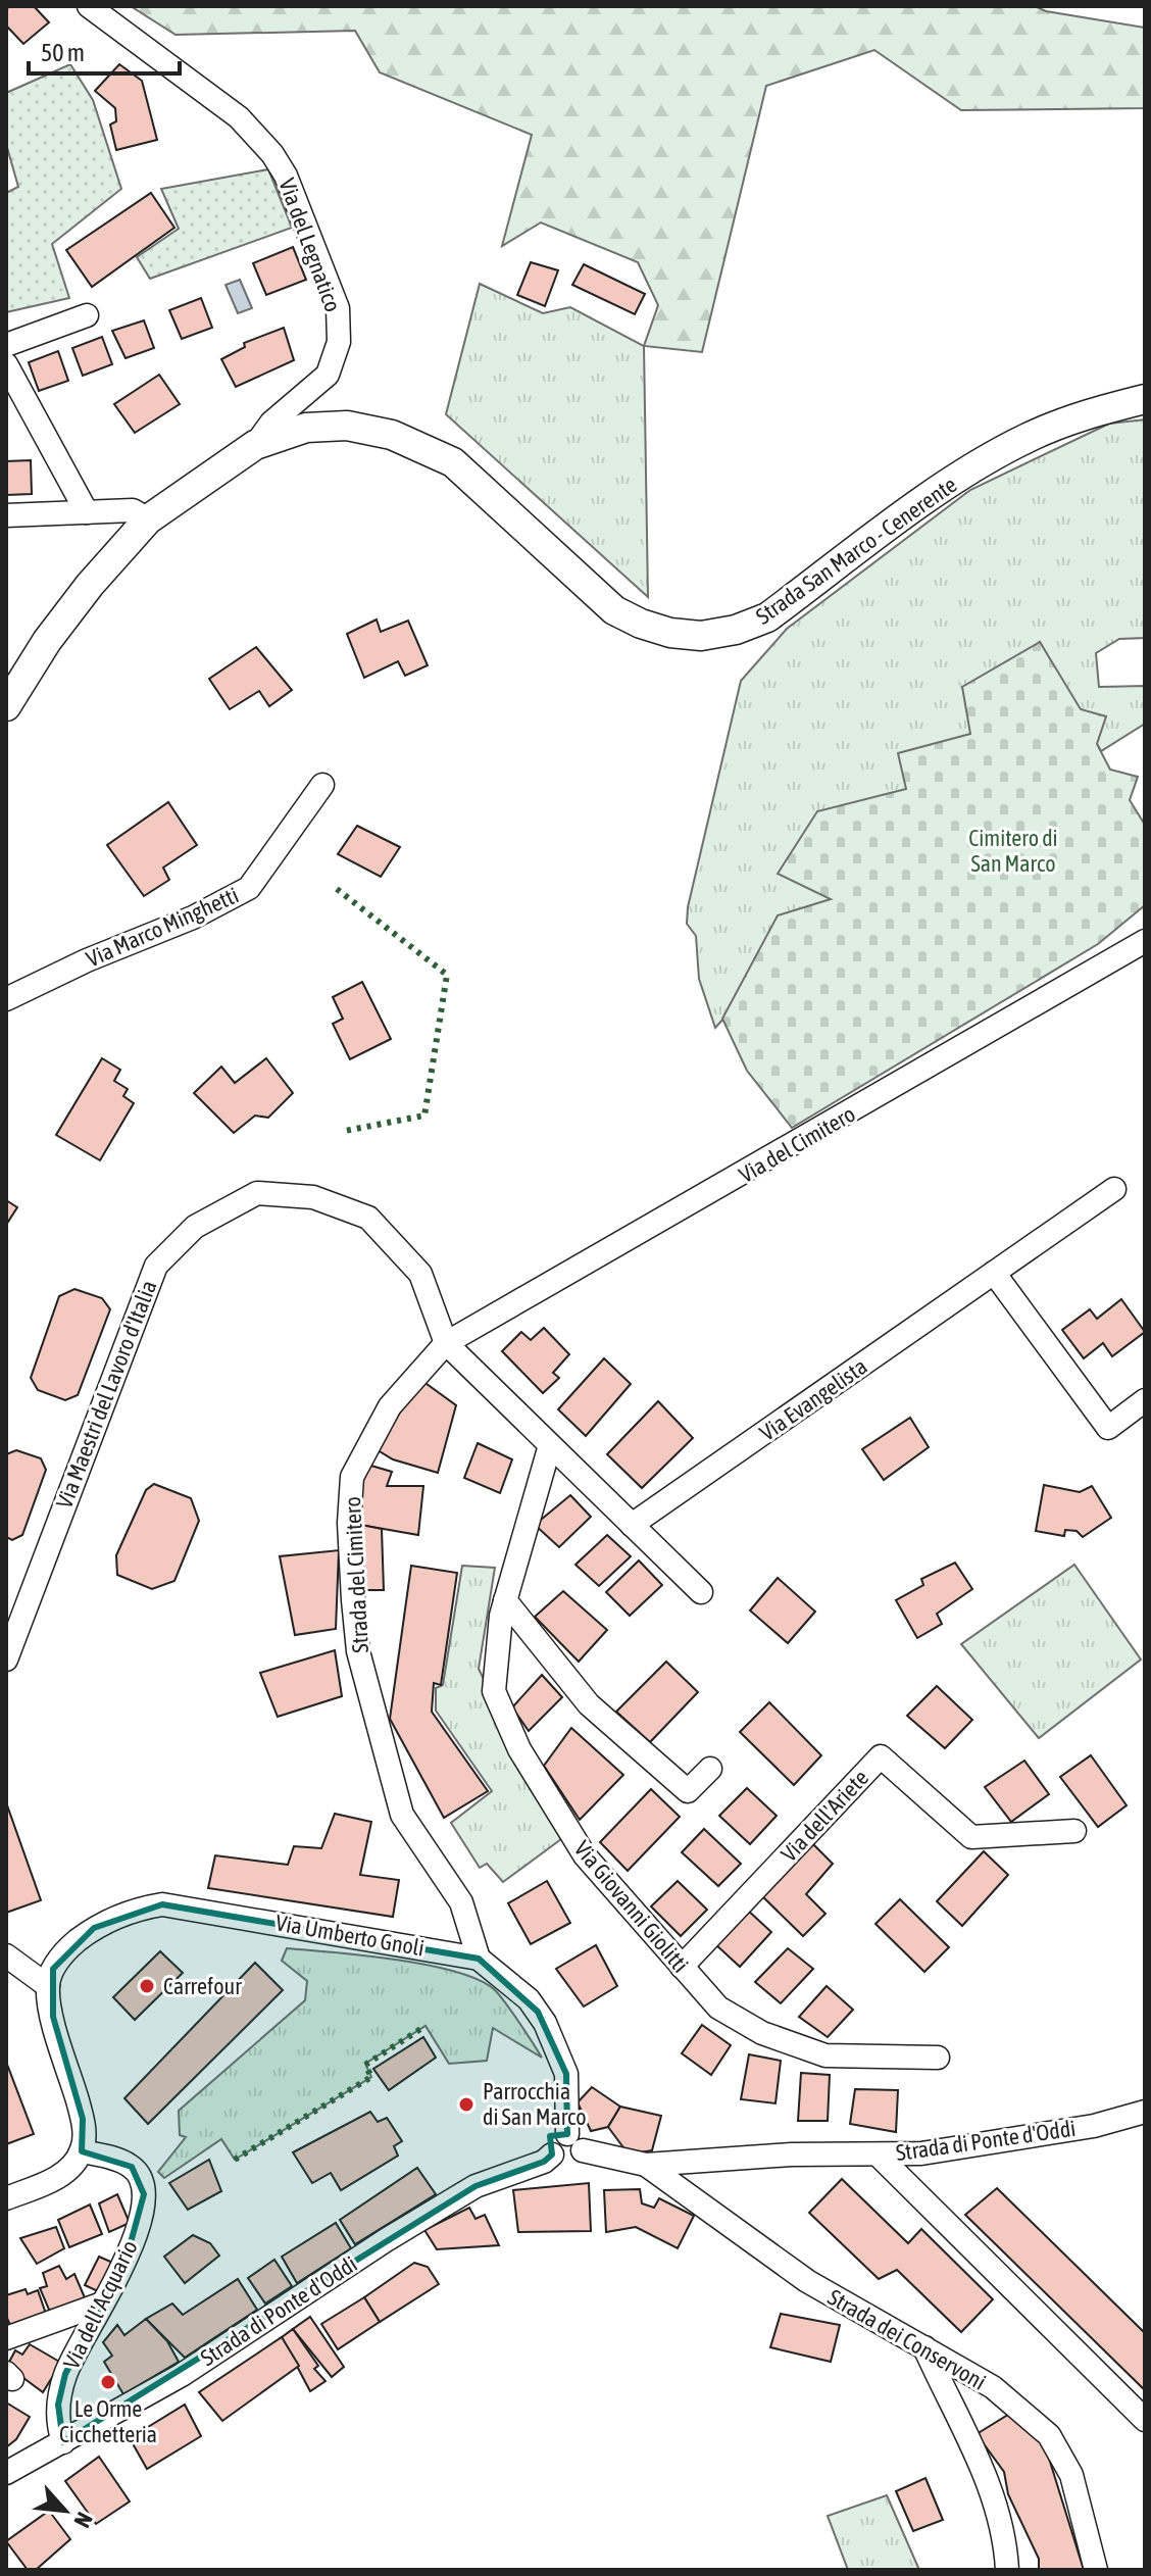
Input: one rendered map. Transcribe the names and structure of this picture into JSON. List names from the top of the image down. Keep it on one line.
{"streets":{"main road":["Strada San Marco - Cenerente"],"street":["Via del Legnatico","Via Marco Minghetti","Via del Cimitero","Via Maestri del Lavoro d'Italia","Via Evangelista","Strada del Cimitero","Via dell'Ariete","Via Giovanni Giolitti","Via Umberto Gnoli","Strada di Ponte d'Oddi","Via dell'Acquario","Strada dei Conservoni"]},"crossings":[["Via del Legnatico","Strada San Marco - Cenerente"],["Via del Cimitero","Via Maestri del Lavoro d'Italia"],["Via del Cimitero","Strada del Cimitero"],["Via Maestri del Lavoro d'Italia","Strada del Cimitero"],["Strada del Cimitero","Via Umberto Gnoli"],["Via dell'Ariete","Via Giovanni Giolitti"],["Via Umberto Gnoli","Strada di Ponte d'Oddi"],["Strada di Ponte d'Oddi","Via dell'Acquario"],["Strada di Ponte d'Oddi","Strada dei Conservoni"]],"parks":["Cimitero di San Marco"],"places":["Carrefour","Parrocchia di San Marco","Le Orme Cicchetteria"],"scale_bar":"50 m","north":"bottom right"}
